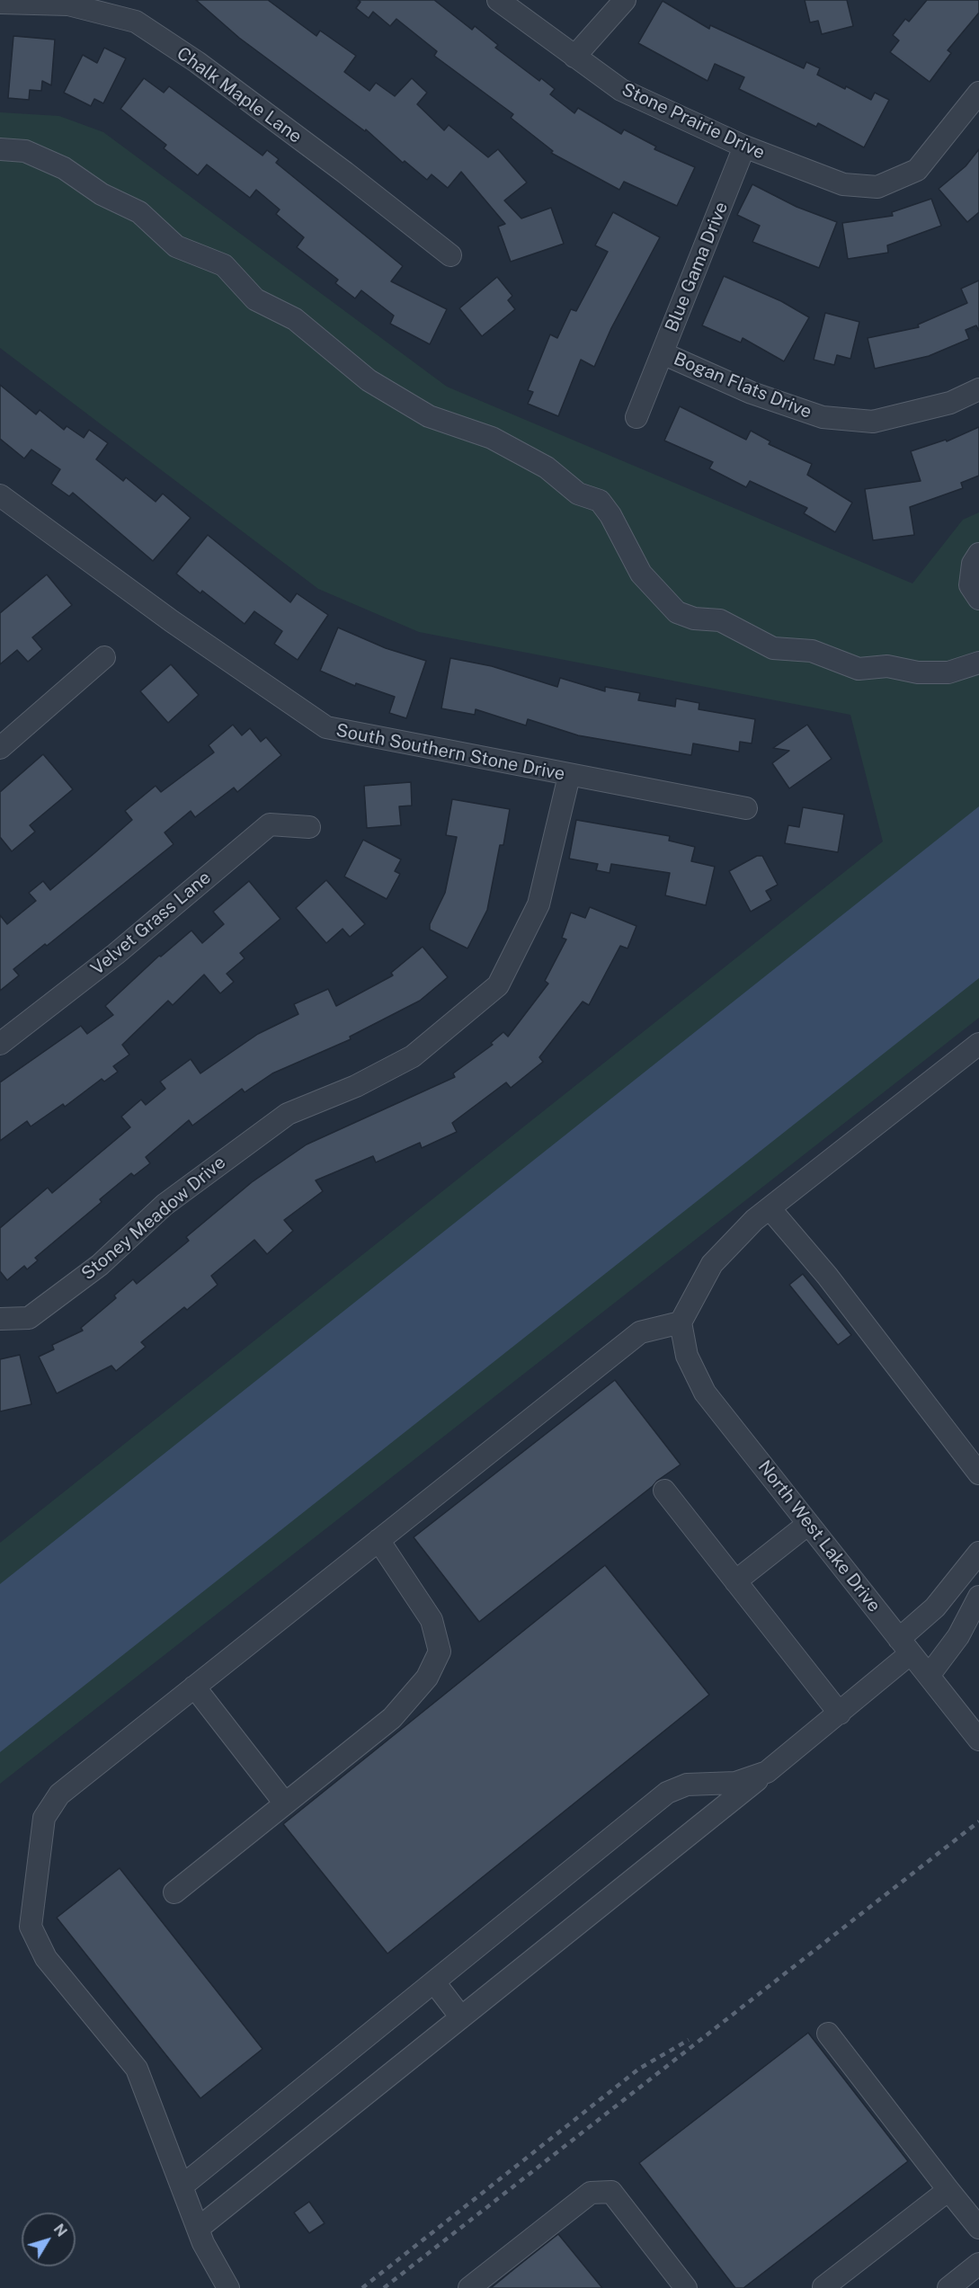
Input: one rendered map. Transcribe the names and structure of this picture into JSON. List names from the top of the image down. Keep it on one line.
{"streets":{"street":["Chalk Maple Lane","Stone Prairie Drive","Blue Gama Drive","Bogan Flats Drive","South Southern Stone Drive","Velvet Grass Lane","Stoney Meadow Drive","North West Lake Drive"]},"crossings":[["Stone Prairie Drive","Blue Gama Drive"],["Blue Gama Drive","Bogan Flats Drive"],["South Southern Stone Drive","Stoney Meadow Drive"]],"north":"top right"}
